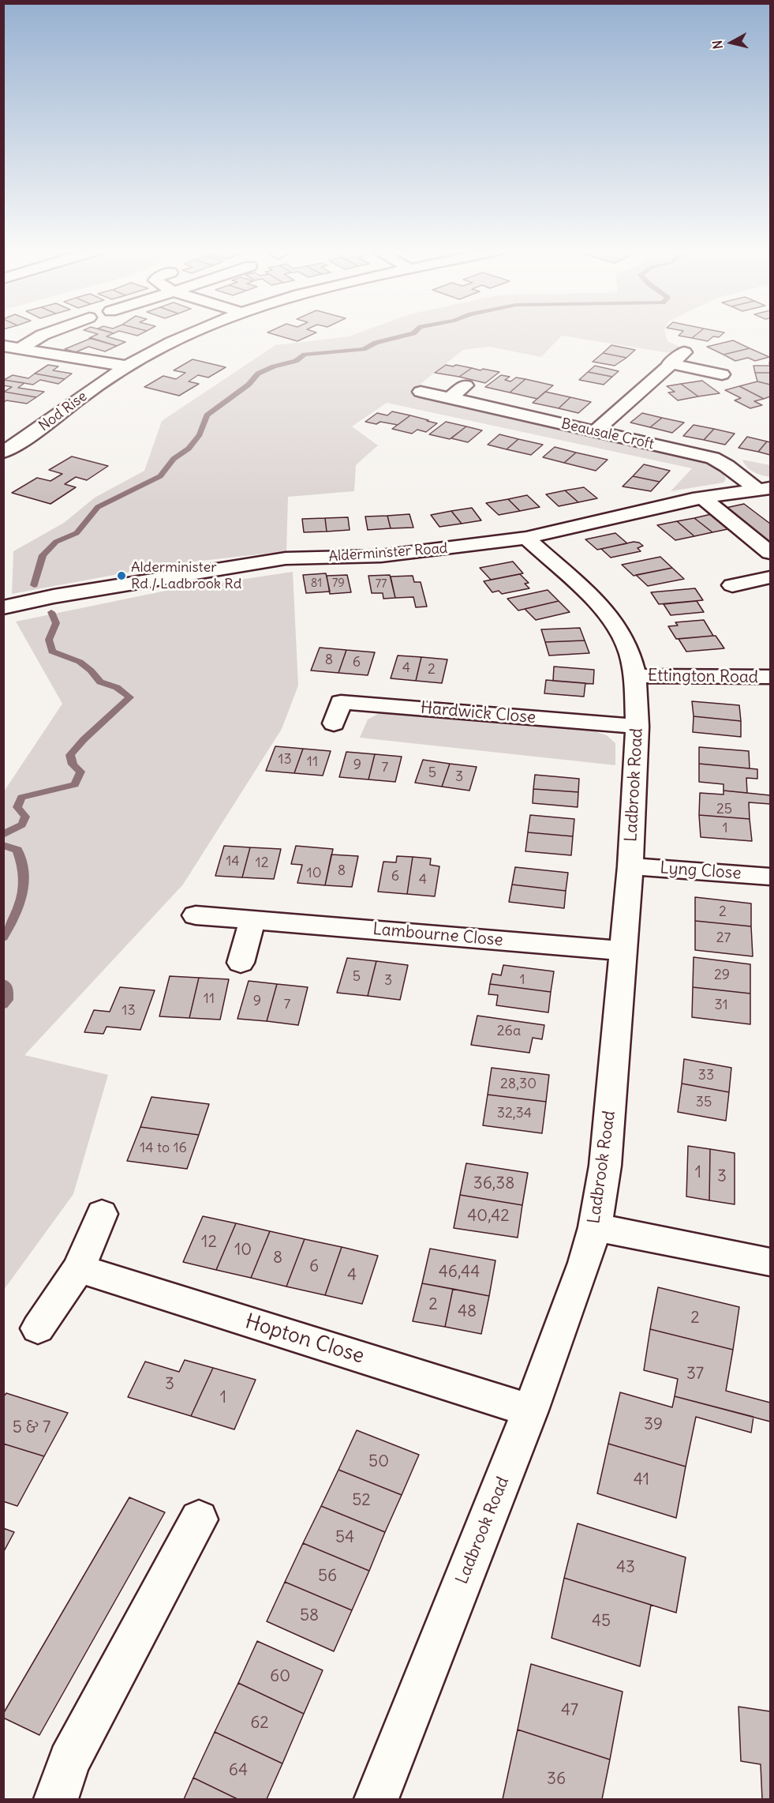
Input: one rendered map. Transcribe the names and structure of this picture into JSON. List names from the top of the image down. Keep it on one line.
{"streets":{"main road":["Nod Rise","Beausale Croft","Alderminster Road","Ettington Road","Hardwick Close","Ladbrook Road","Lyng Close","Lambourne Close","Hopton Close"]},"crossings":[["Beausale Croft","Alderminster Road"],["Alderminster Road","Ladbrook Road"],["Ettington Road","Ladbrook Road"],["Hardwick Close","Ladbrook Road"],["Ladbrook Road","Lyng Close"],["Ladbrook Road","Lambourne Close"],["Ladbrook Road","Hopton Close"]],"places":["Alderminister Rd / Ladbrook Rd"],"house_numbers":["81","79","77","8","6","4","2","13","11","9","7","5","3","25","1","14","12","8","10","6","4","2","27","29","5","1","3","11","9","7","31","13","26a","33","28,30","35","32,34","14 to 16","1","3","36,38","40,42","12","10","8","6","46,44","4","2","48","2","37","3","1","39","5 & 7","50","41","52","54","43","56","58","45","60","47","62","64","36"],"north":"left"}
